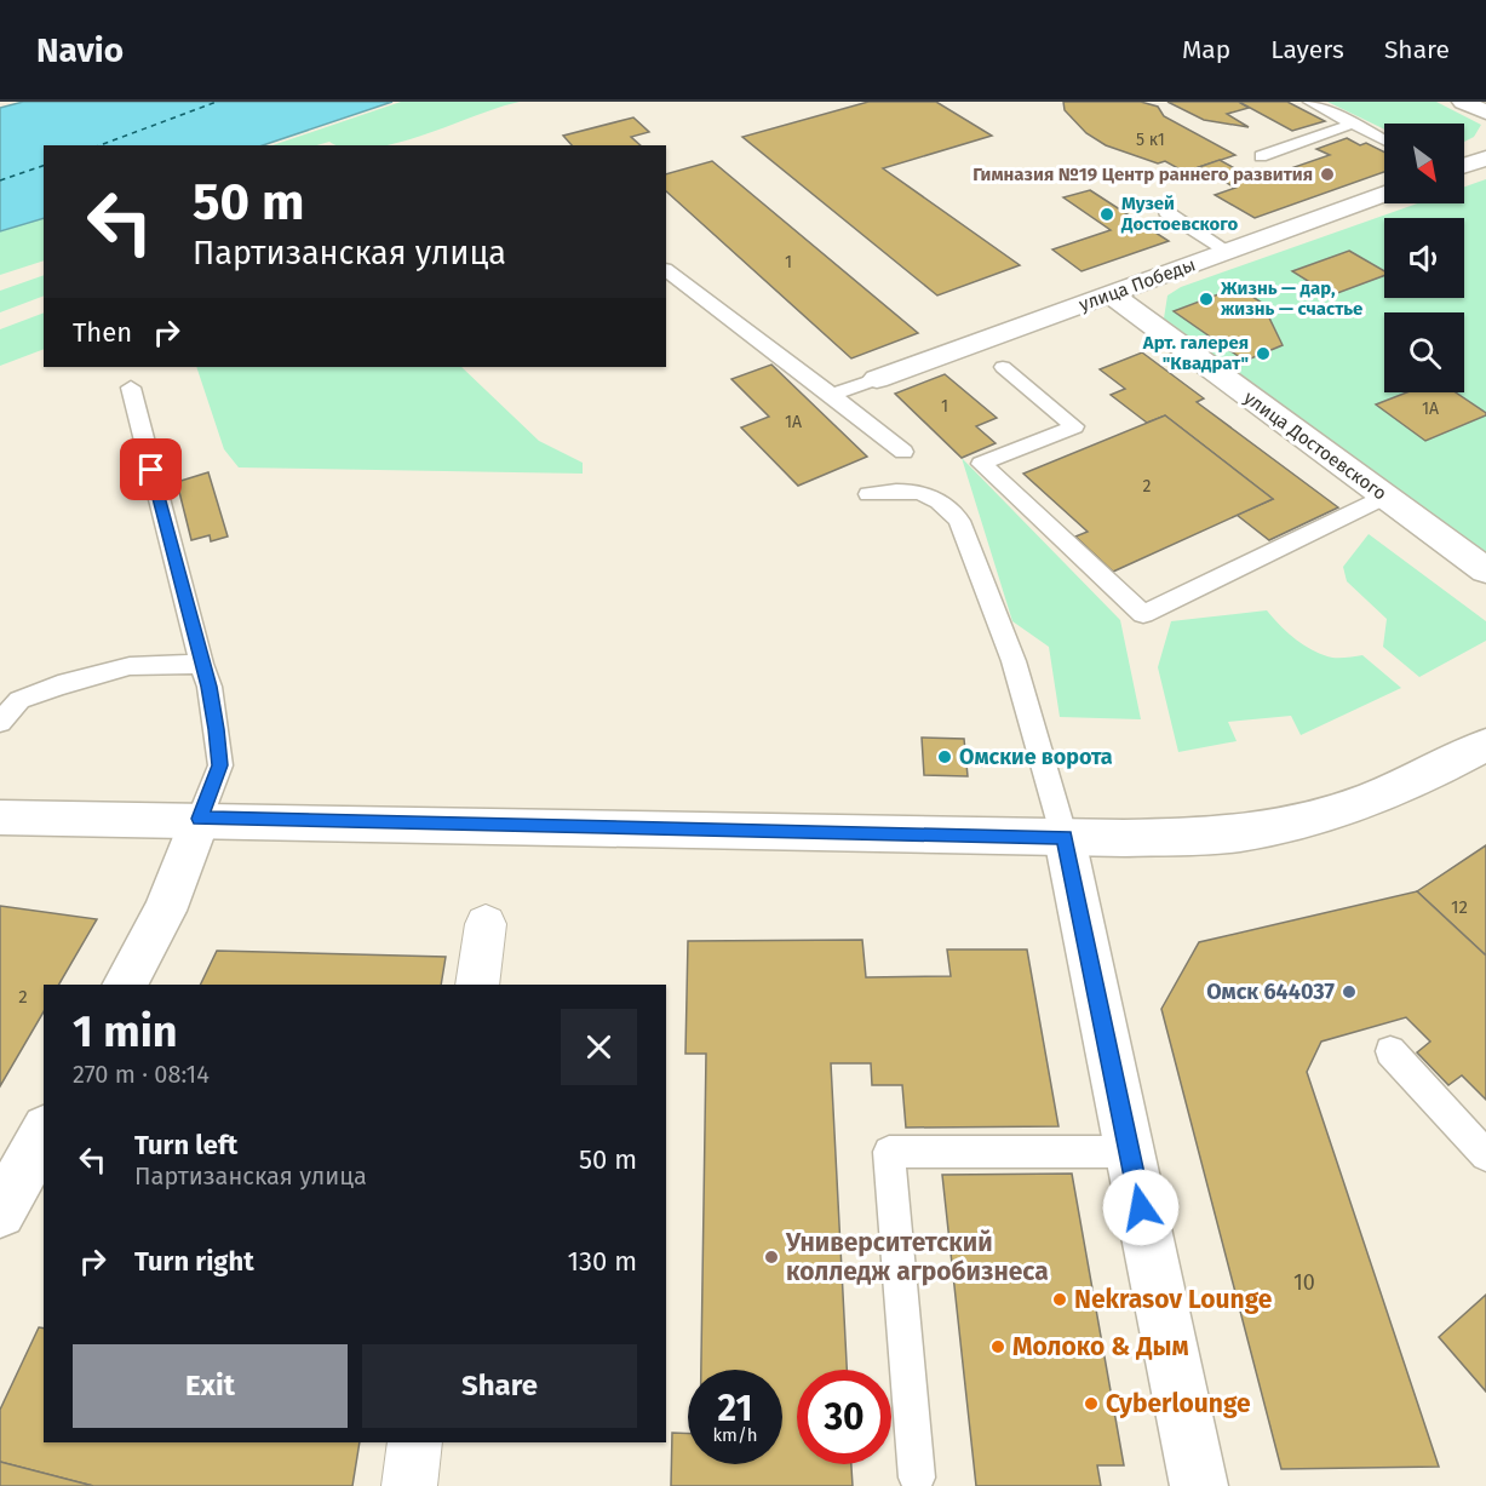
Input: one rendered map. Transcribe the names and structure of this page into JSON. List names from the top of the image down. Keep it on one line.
{"streets":{"street":["улица Победы","улица Достоевского"]},"crossings":[["улица Победы","улица Достоевского"]],"places":["Гимназия №19 Центр раннего развития","Музей Достоевского","Жизнь — дар, жизнь — счастье","Арт. галерея \"Квадрат\"","Омские ворота","Омск 644037","Университетский колледж агробизнеса","Nekrasov Lounge","Молоко & Дым","Cyberlounge"],"house_numbers":["5 к1","1","1","1А","1А","2","12","2","10"],"north":"bottom right","page":{"header":"Navio","nav":["Map","Layers","Share"],"turn":["50 m","Партизанская улица"],"then":"Then","heading":["1 min","270 m · 08:14"],"list":[{"name":"Turn left","note":"Партизанская улица","value":"50 m"},{"name":"Turn right","value":"130 m"}],"buttons":["Exit","Share"],"speed":"21 km/h","limit":"30"}}
